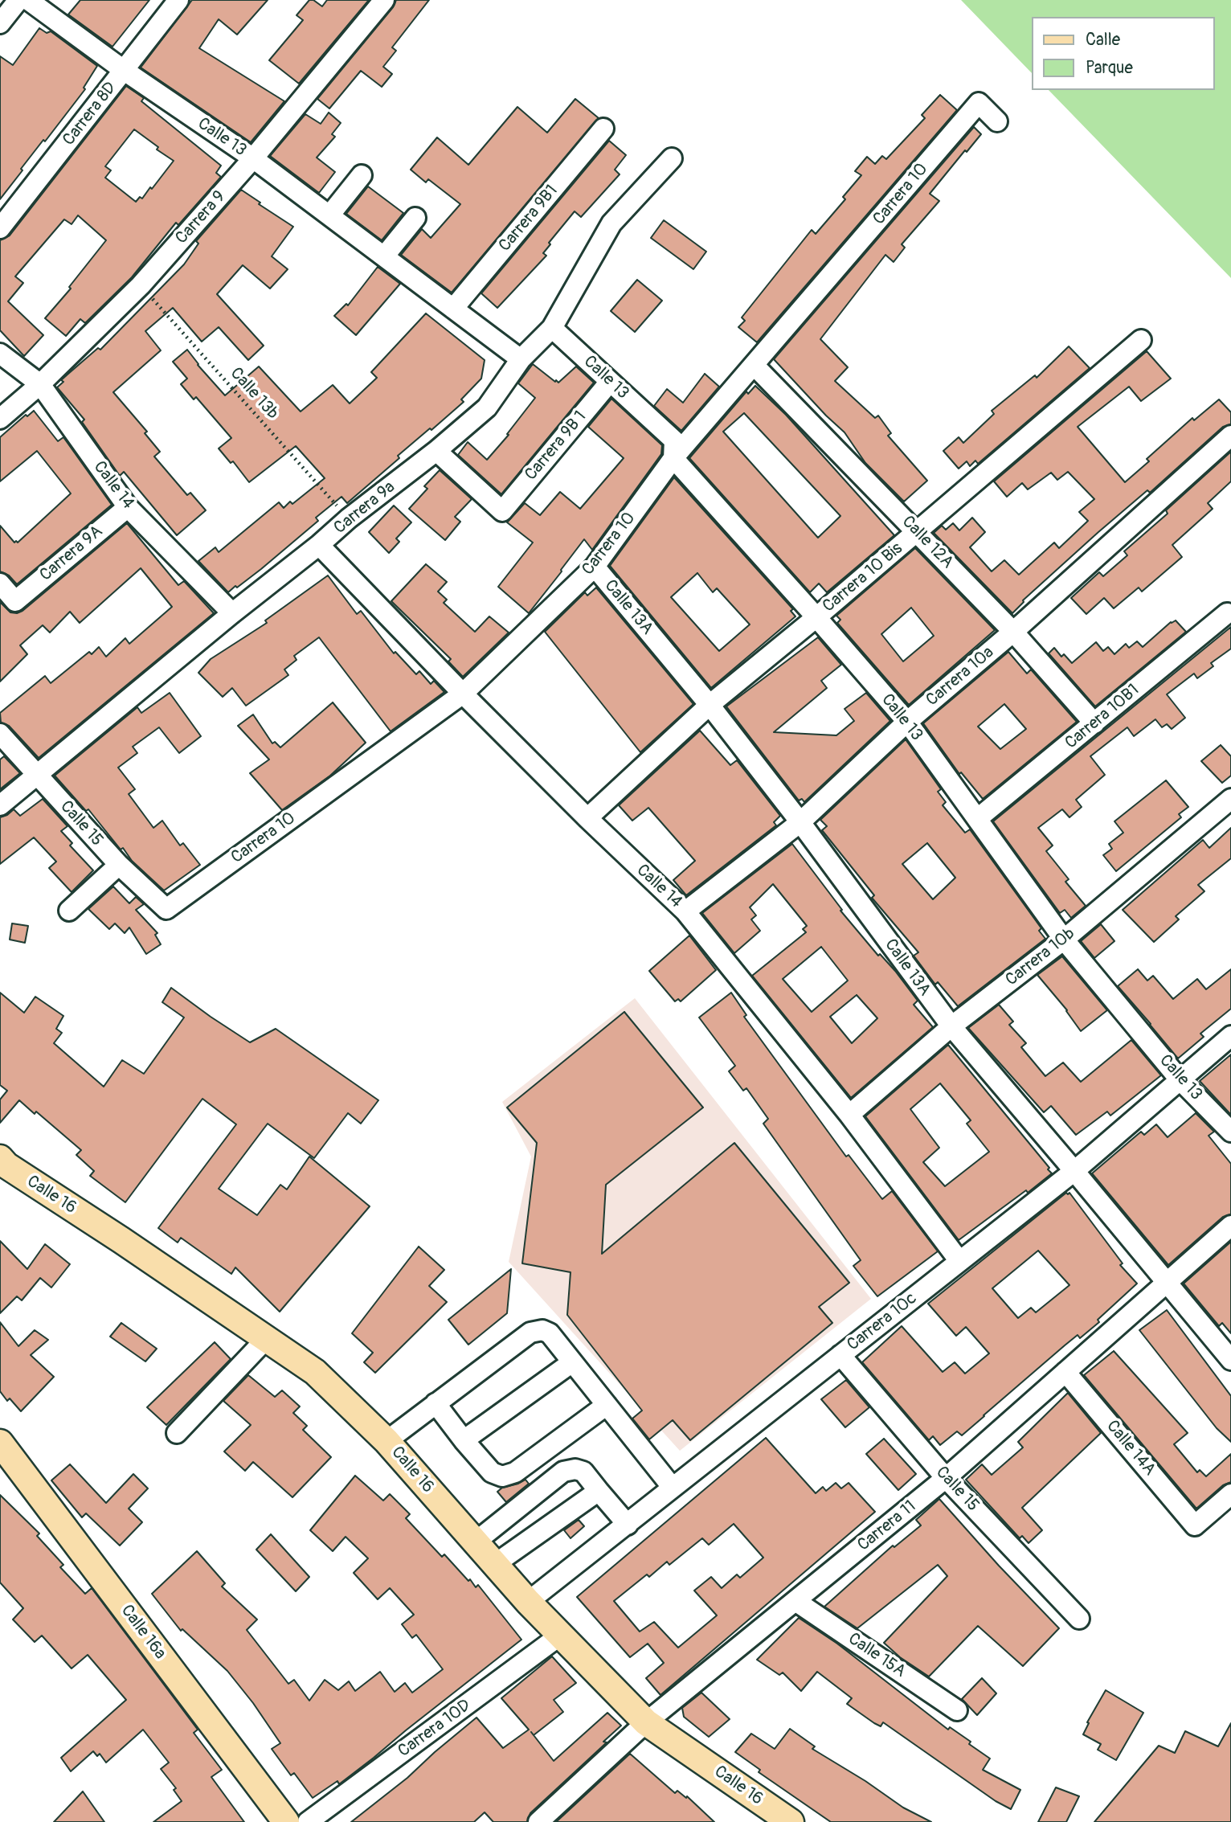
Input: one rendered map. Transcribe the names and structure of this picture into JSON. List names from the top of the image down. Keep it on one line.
{"streets":{"main road":["Calle 16","Calle 16a"],"street":["Carrera 8D","Calle 13","Carrera 10","Carrera 9","Carrera 9B1","Carrera 9B 1","Calle 14","Carrera 9a","Calle 12A","Carrera 9A","Carrera 10 Bis","Calle 13A","Carrera 10a","Carrera 10B1","Calle 15","Carrera 10b","Carrera 10c","Calle 14A","Carrera 11","Calle 15A","Carrera 10D"],"path":["Calle 13b"]},"crossings":[["Carrera 8D","Calle 13"],["Calle 13","Carrera 10"],["Calle 13","Carrera 9"],["Calle 13","Carrera 9B1"],["Calle 13","Carrera 9B 1"],["Calle 13","Carrera 9a"],["Calle 13","Carrera 10 Bis"],["Calle 13","Carrera 10a"],["Calle 13","Carrera 10B1"],["Calle 13","Carrera 10b"],["Calle 13","Carrera 10c"],["Carrera 10","Calle 14"],["Carrera 10","Calle 12A"],["Carrera 10","Calle 13A"],["Carrera 10","Calle 15"],["Carrera 9","Calle 13b"],["Carrera 9","Calle 14"],["Calle 13b","Carrera 9a"],["Carrera 9B 1","Carrera 9a"],["Calle 14","Carrera 9a"],["Calle 14","Carrera 9A"],["Calle 14","Carrera 10 Bis"],["Calle 14","Carrera 10a"],["Calle 14","Carrera 10b"],["Calle 14","Carrera 10c"],["Carrera 9a","Calle 15"],["Calle 12A","Carrera 10 Bis"],["Calle 12A","Carrera 10a"],["Calle 12A","Carrera 10B1"],["Carrera 10 Bis","Calle 13A"],["Calle 13A","Carrera 10a"],["Calle 13A","Carrera 10b"],["Calle 13A","Carrera 10c"],["Calle 13A","Carrera 11"],["Calle 15","Carrera 10c"],["Calle 15","Carrera 11"],["Calle 16","Carrera 10c"],["Calle 16","Carrera 11"],["Calle 16","Carrera 10D"],["Calle 14A","Carrera 11"],["Carrera 11","Calle 15A"]],"legend":["Calle","Parque"]}
